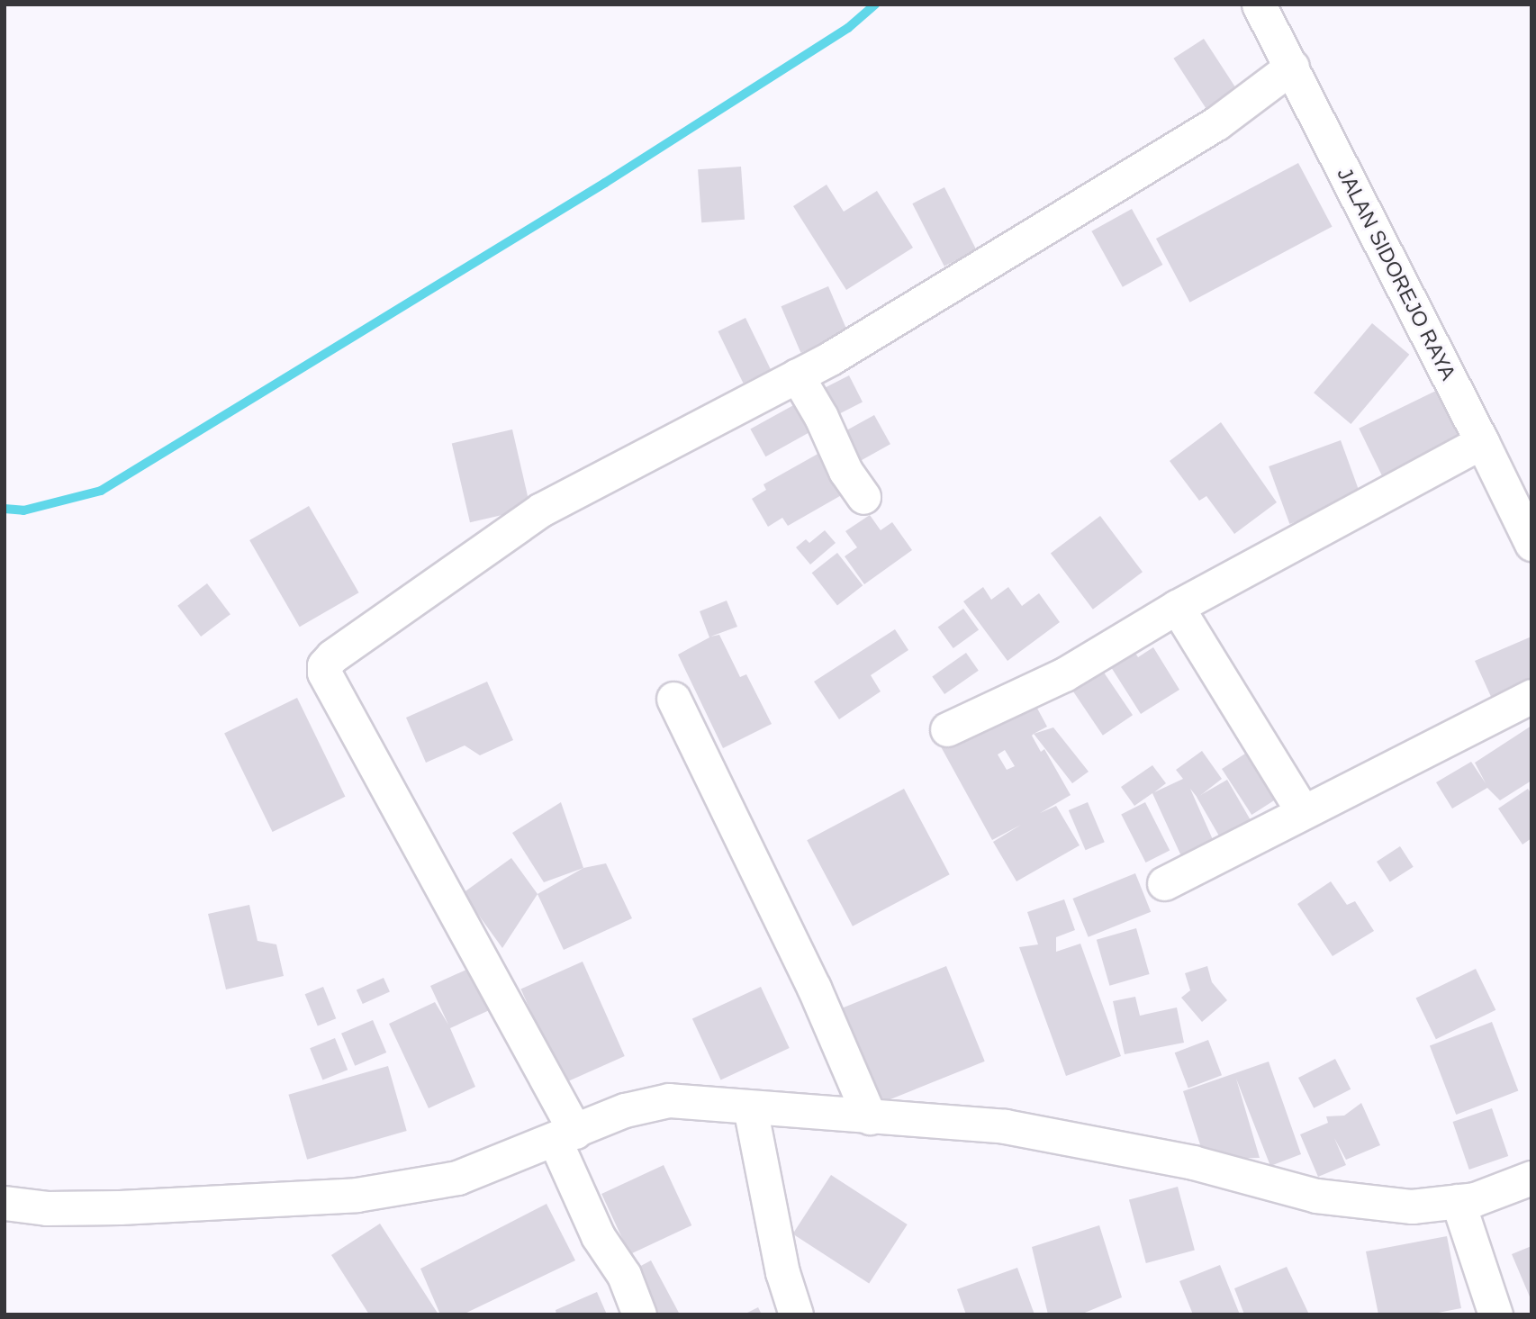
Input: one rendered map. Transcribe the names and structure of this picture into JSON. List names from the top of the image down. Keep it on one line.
{"streets":{"street":["JALAN SIDOREJO RAYA"]}}
